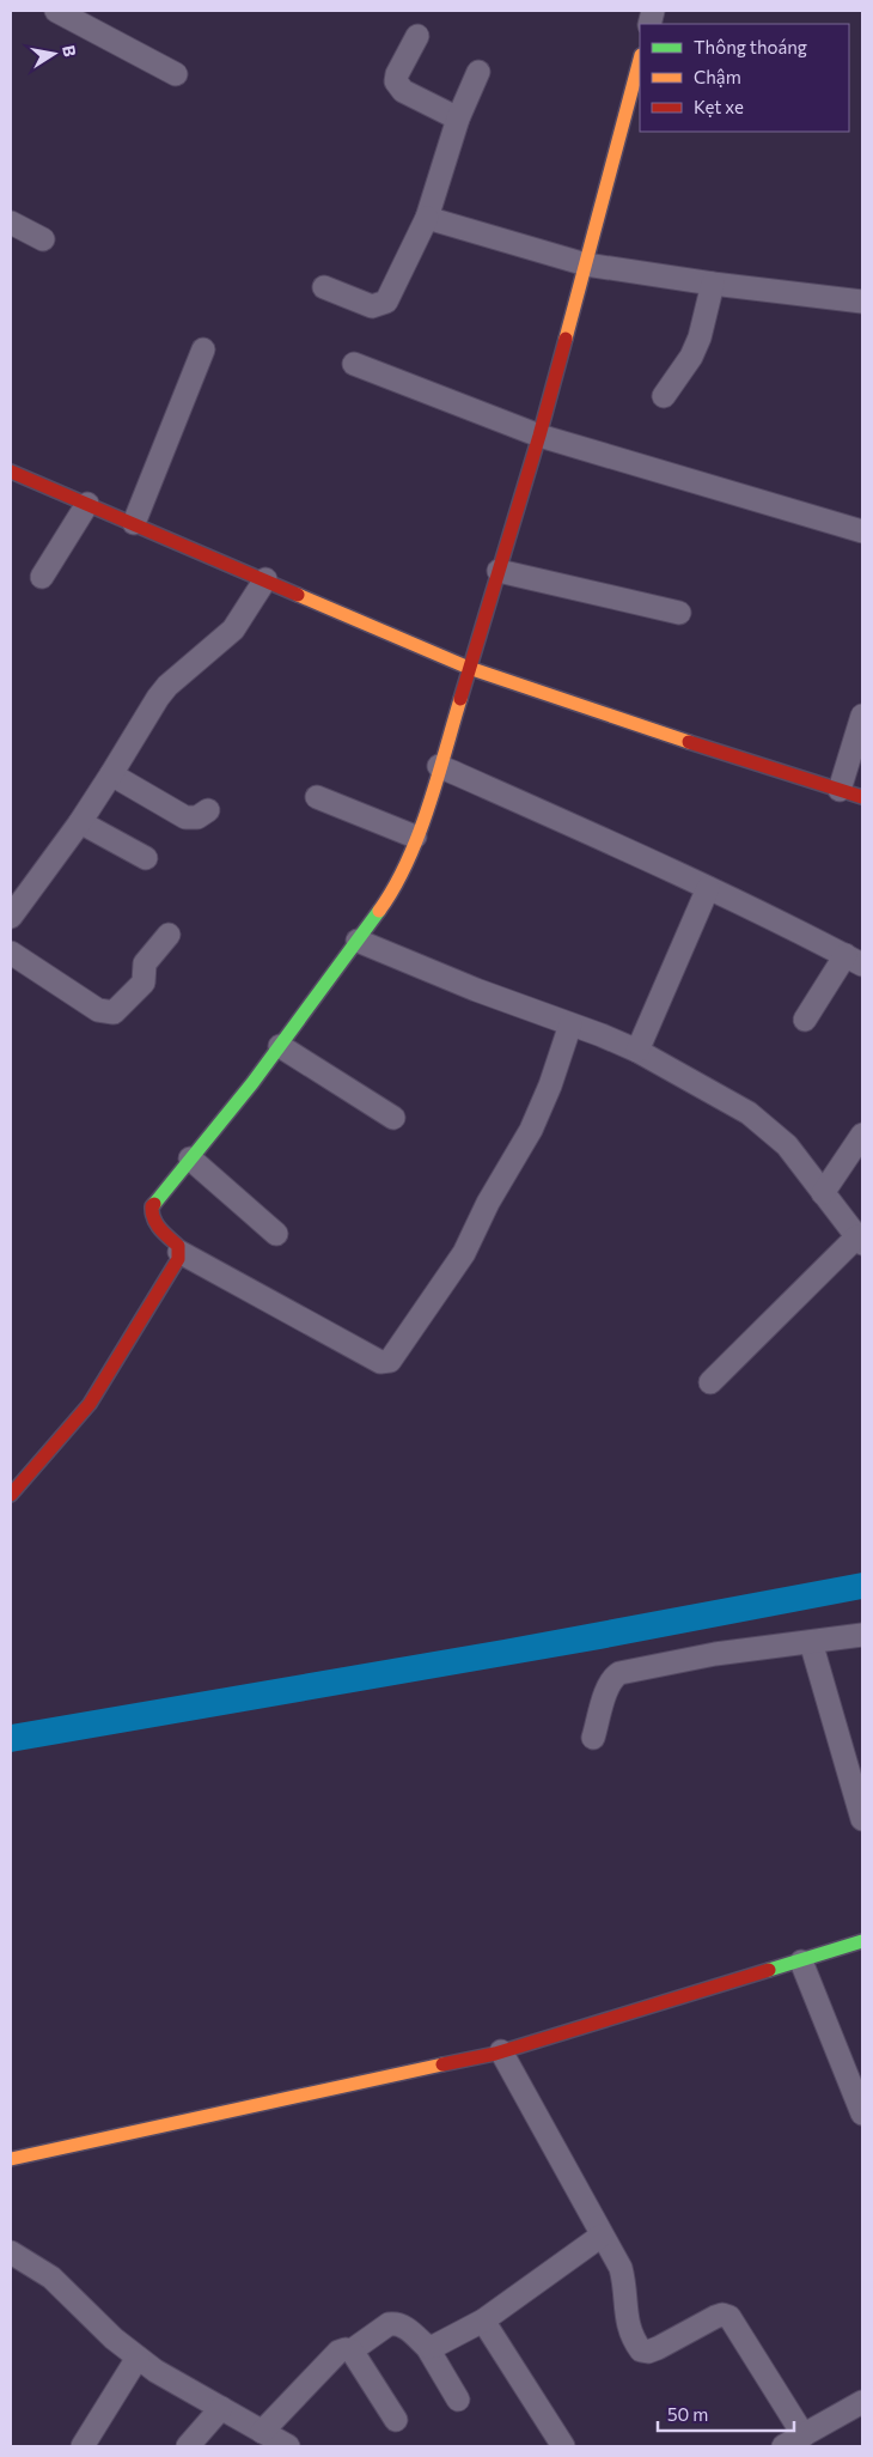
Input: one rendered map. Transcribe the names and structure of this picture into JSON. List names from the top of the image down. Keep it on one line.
{"legend":["Thông thoáng","Chậm","Kẹt xe"],"scale_bar":"50 m","north":"right"}
